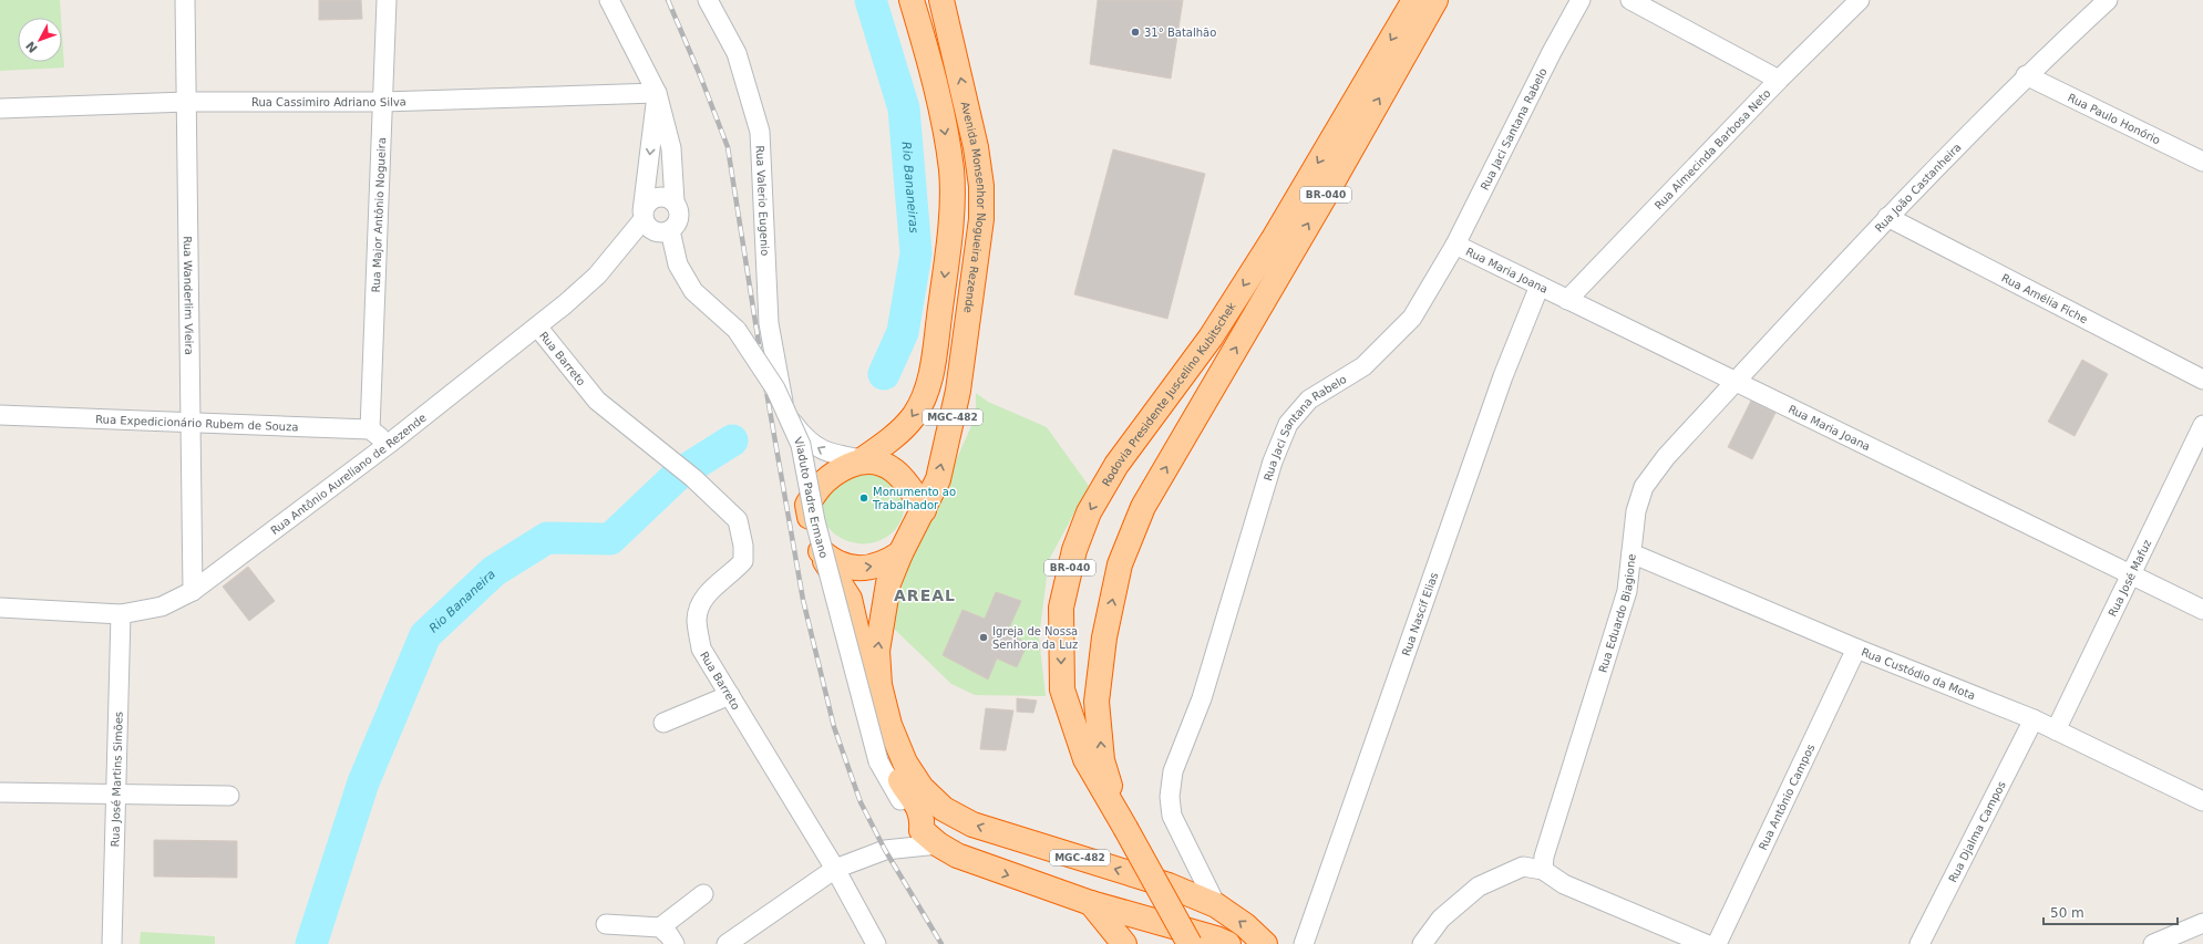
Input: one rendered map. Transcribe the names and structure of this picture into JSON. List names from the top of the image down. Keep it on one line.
{"streets":{"highway":["BR-040","Avenida Monsenhor Nogueira Rezende","Rodovia Presidente Juscelino Kubitschek","MGC-482"],"street":["Rua Cassimiro Adriano Silva","Rua Paulo Honório","Rua Jaci Santana Rabelo","Rua Almecinda Barbosa Neto","Rua João Castanheira","Rua Valerio Eugenio","Rua Major Antônio Nogueira","Rua Maria Joana","Rua Wanderlim Vieira","Rua Amélia Fiche","Rua Barreto","Rua Expedicionário Rubem de Souza","Rua Antônio Aureliano de Rezende","Viaduto Padre Ermano","Rua José Mafuz","Rua Eduardo Biagione","Rua Nascif Elias","Rua Custódio da Mota","Rua José Martins Simões","Rua Antônio Campos","Rua Djalma Campos"]},"crossings":[["Rua Cassimiro Adriano Silva","Rua Major Antônio Nogueira"],["Rua Cassimiro Adriano Silva","Rua Wanderlim Vieira"],["Rua Paulo Honório","Rua João Castanheira"],["Rua Jaci Santana Rabelo","Rua Maria Joana"],["Rua Jaci Santana Rabelo","MGC-482"],["Rua Almecinda Barbosa Neto","Rua Maria Joana"],["Rua João Castanheira","Rua Maria Joana"],["Rua João Castanheira","Rua Amélia Fiche"],["Rua João Castanheira","Rua Eduardo Biagione"],["Rua Valerio Eugenio","Avenida Monsenhor Nogueira Rezende"],["Rua Valerio Eugenio","MGC-482"],["Avenida Monsenhor Nogueira Rezende","MGC-482"],["Rua Major Antônio Nogueira","Rua Expedicionário Rubem de Souza"],["Rua Maria Joana","Rua José Mafuz"],["Rua Maria Joana","Rua Eduardo Biagione"],["Rua Maria Joana","Rua Nascif Elias"],["Rua Wanderlim Vieira","Rua Expedicionário Rubem de Souza"],["Rua Wanderlim Vieira","Rua Antônio Aureliano de Rezende"],["Rua Barreto","Rua Antônio Aureliano de Rezende"],["Rua Antônio Aureliano de Rezende","Viaduto Padre Ermano"],["Rua Antônio Aureliano de Rezende","Rua José Martins Simões"],["Rua José Mafuz","Rua Custódio da Mota"],["Rua Eduardo Biagione","Rua Custódio da Mota"],["Rua Custódio da Mota","Rua Antônio Campos"],["Rua Custódio da Mota","Rua Djalma Campos"]],"districts":["AREAL"],"water":["Rio Bananeiras","Rio Bananeira"],"places":["31° Batalhão","Monumento ao Trabalhador","Igreja de Nossa Senhora da Luz"],"scale_bar":"50 m","north":"bottom left"}
